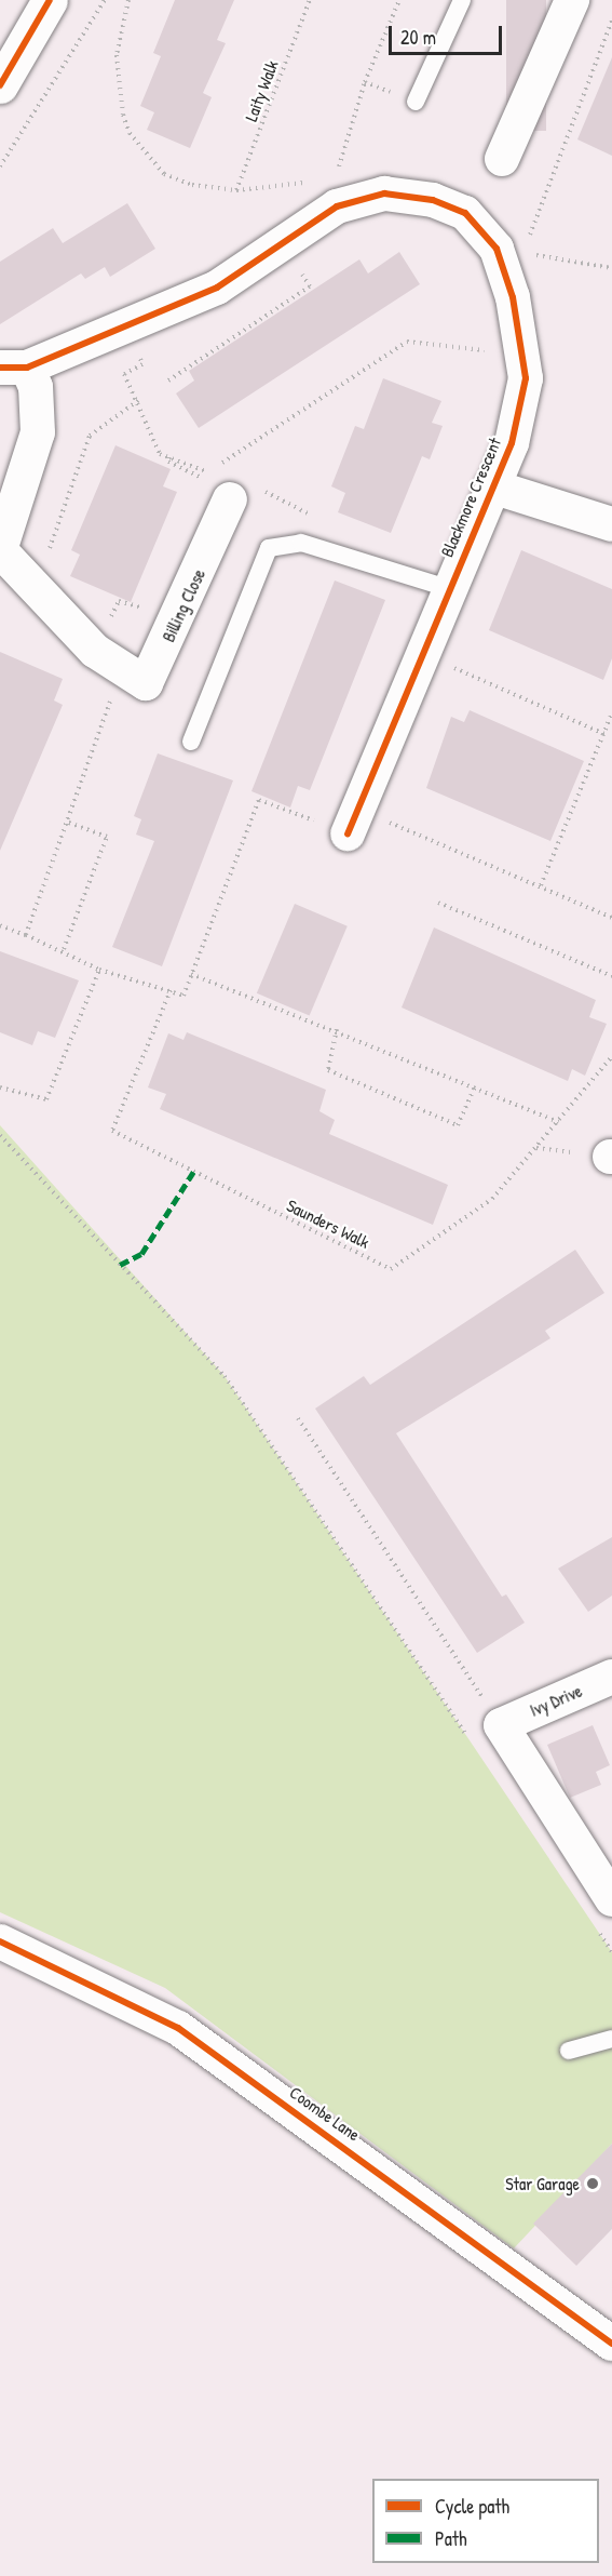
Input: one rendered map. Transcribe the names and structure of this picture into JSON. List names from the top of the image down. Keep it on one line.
{"streets":{"street":["Blackmore Crescent","Billing Close","Ivy Drive","Coombe Lane"],"path":["Laity Walk","Saunders Walk"]},"places":["Star Garage"],"legend":["Cycle path","Path"],"scale_bar":"20 m"}
